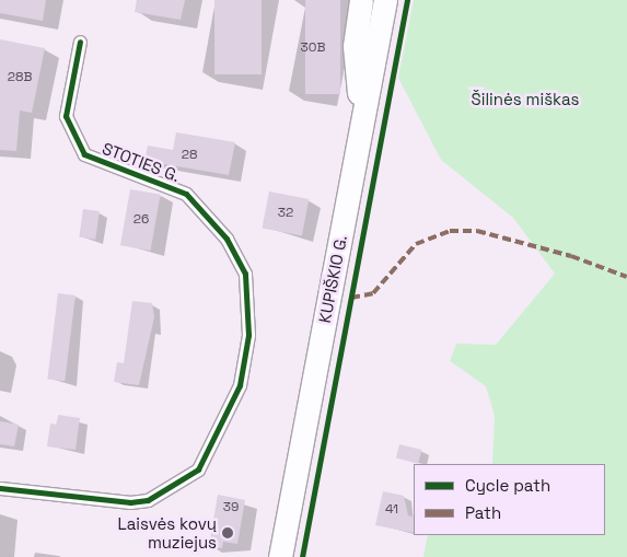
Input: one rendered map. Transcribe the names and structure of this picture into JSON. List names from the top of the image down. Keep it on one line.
{"streets":{"highway":["KUPIŠKIO G."],"street":["STOTIES G."]},"parks":["Šilinės miškas"],"places":["Laisvės kovų muziejus"],"house_numbers":["30B","28B","28","32","26","39","41"],"legend":["Cycle path","Path"]}
